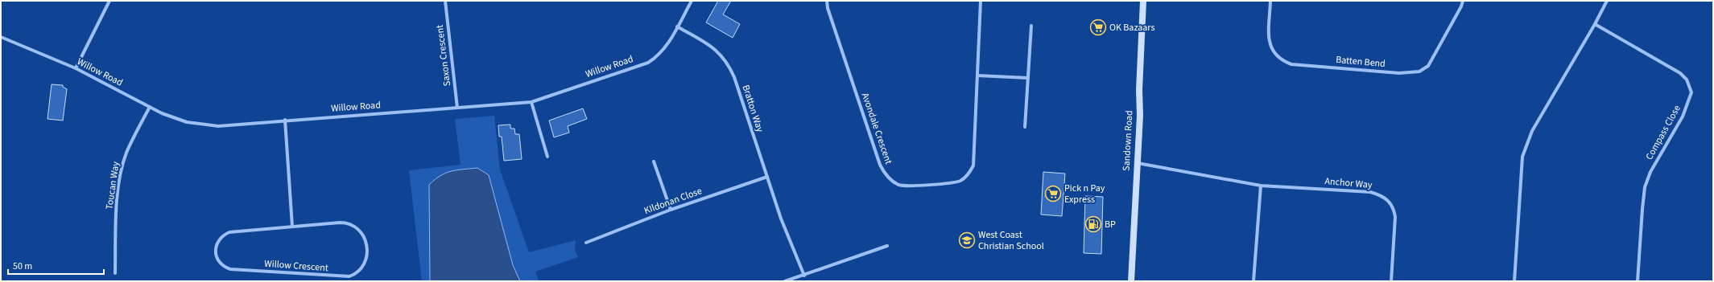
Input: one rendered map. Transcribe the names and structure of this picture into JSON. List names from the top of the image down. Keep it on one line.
{"streets":{"street":["Saxon Crescent","Batten Bend","Willow Road","Bratton Way","Avondale Crescent","Compass Close","Sandown Road","Anchor Way","Toucan Way","KIldonan Close","Willow Crescent"]},"crossings":[["Saxon Crescent","Willow Road"],["Willow Road","Bratton Way"],["Willow Road","Toucan Way"],["Bratton Way","KIldonan Close"],["Sandown Road","Anchor Way"]],"places":{"supermarket":["OK Bazaars","Pick n Pay Express"],"fuel station":["BP"],"school or university":["West Coast Christian School"]},"scale_bar":"50 m"}
